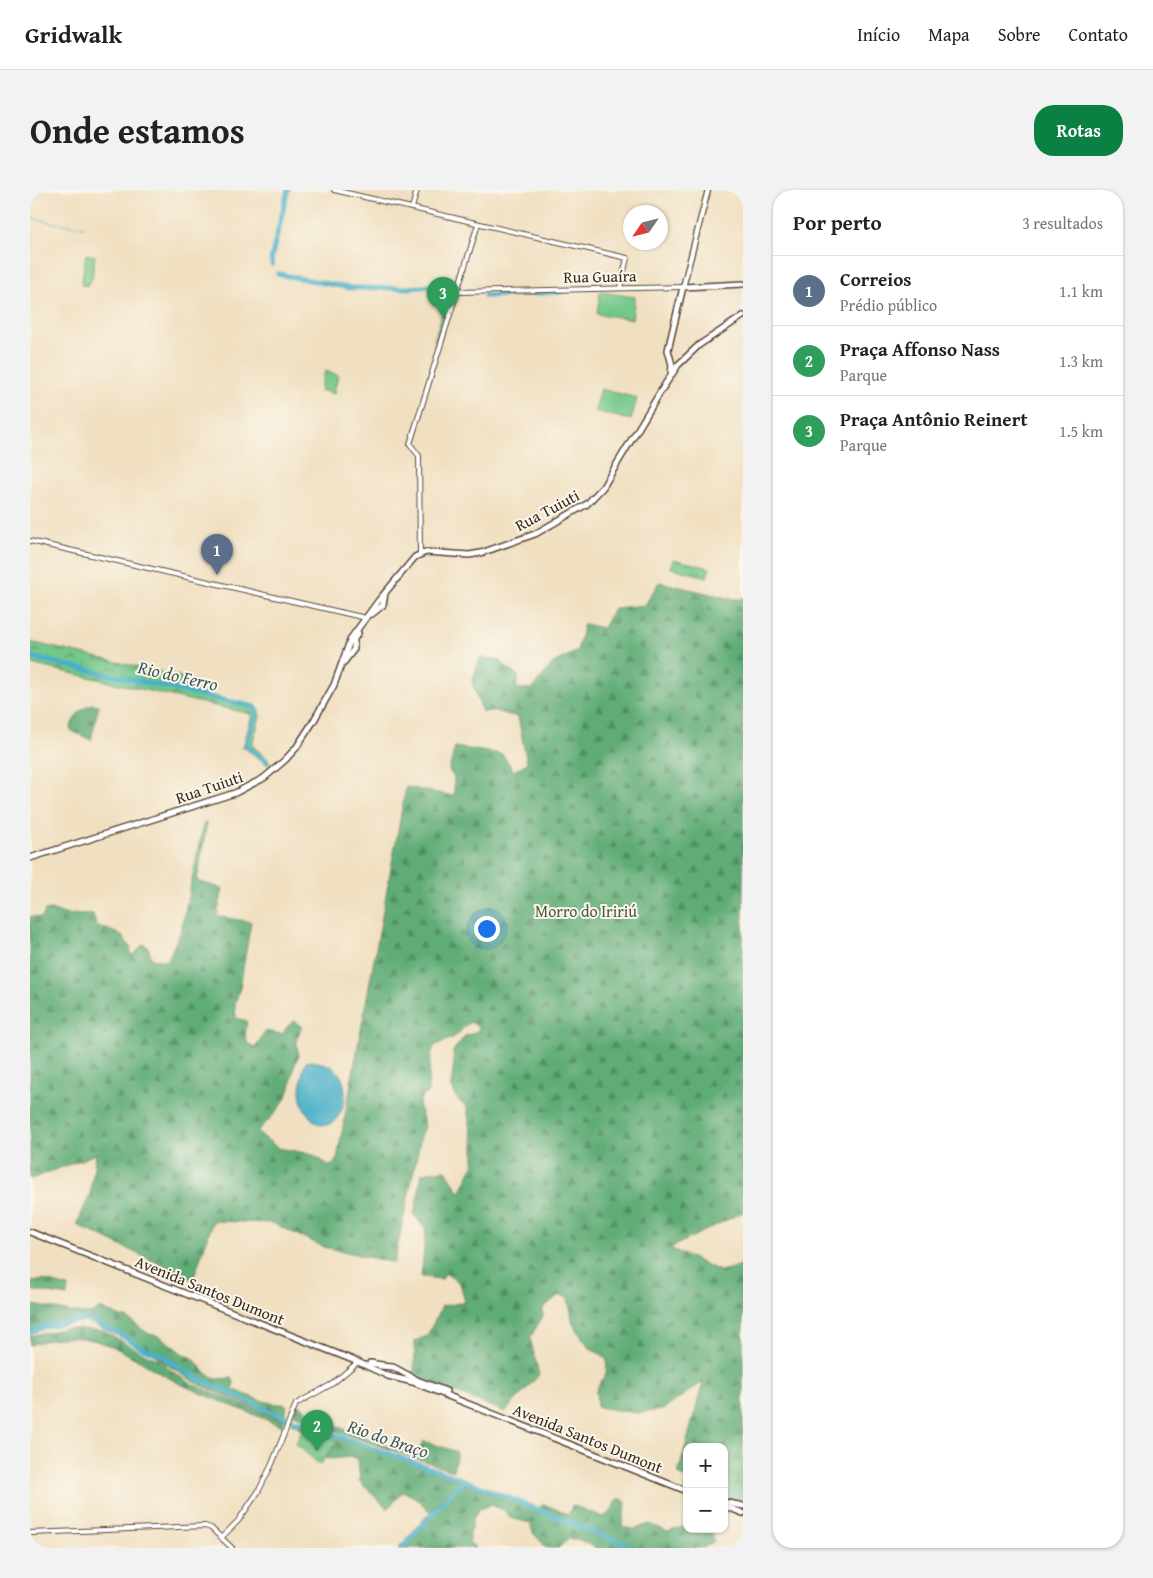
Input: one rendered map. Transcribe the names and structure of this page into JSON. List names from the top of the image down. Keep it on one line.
{"streets":{"main road":["Rua Guaíra","Rua Tuiuti","Avenida Santos Dumont"]},"water":["Rio do Ferro","Rio do Braço"],"parks":["Morro do Iririú"],"north":"bottom left","page":{"header":"Gridwalk","nav":["Início","Mapa","Sobre","Contato"],"title":"Onde estamos","buttons":"Rotas","heading":["Por perto","3 resultados"],"list":[{"mark":"1","name":"Correios","note":"Prédio público","value":"1.1 km"},{"mark":"2","name":"Praça Affonso Nass","note":"Parque","value":"1.3 km"},{"mark":"3","name":"Praça Antônio Reinert","note":"Parque","value":"1.5 km"}],"pins":["3","1","2"],"map_buttons":["+","−"]}}
